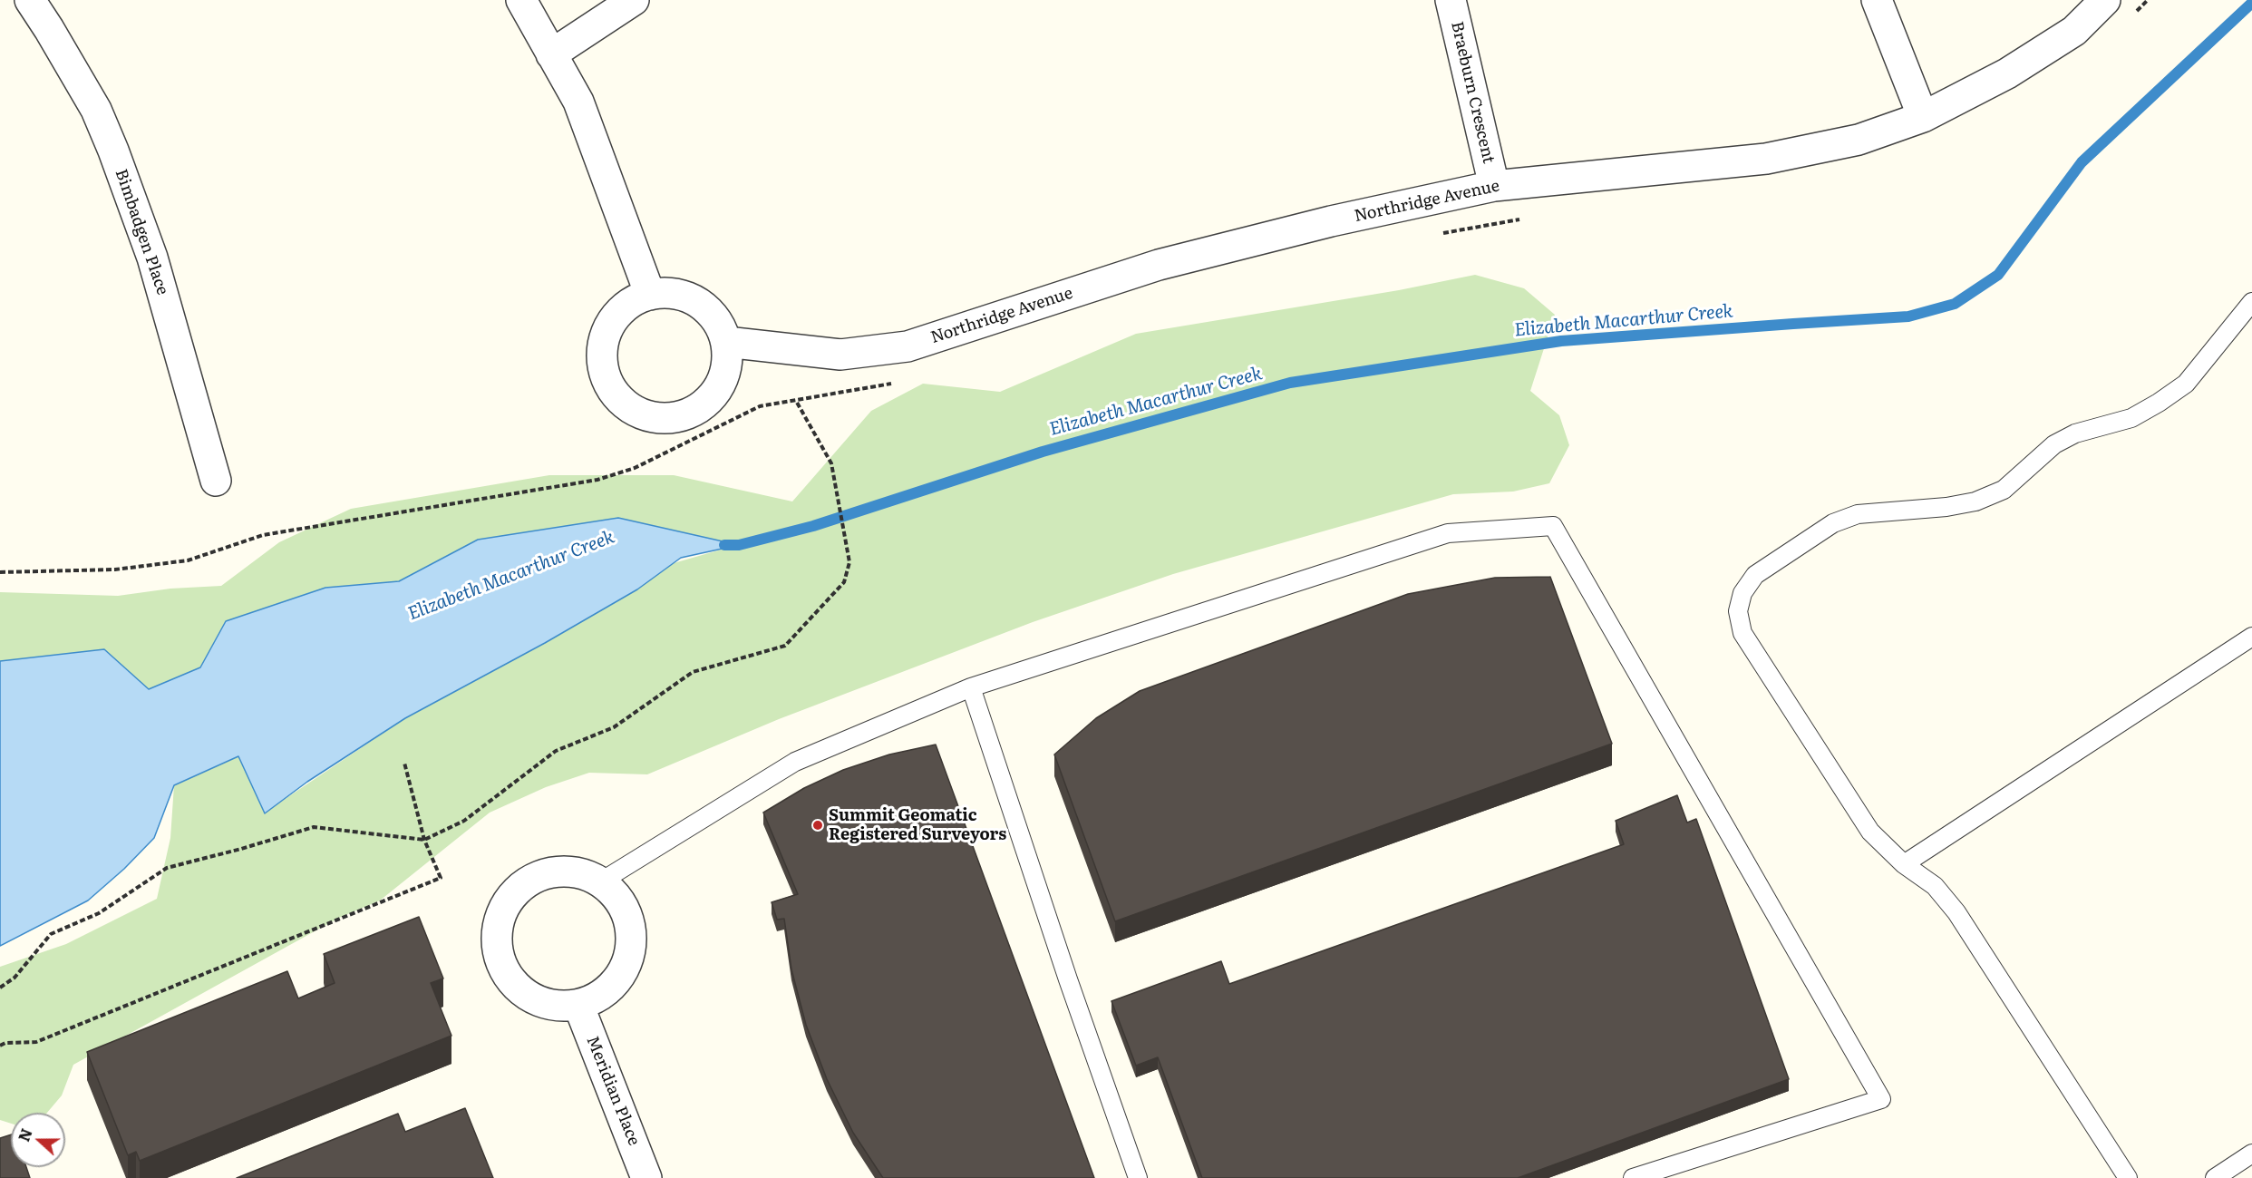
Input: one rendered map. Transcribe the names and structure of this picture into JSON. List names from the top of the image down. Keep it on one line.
{"streets":{"street":["Braeburn Crescent","Northridge Avenue","Bimbadgen Place","Meridian Place"]},"crossings":[["Braeburn Crescent","Northridge Avenue"]],"water":["Elizabeth Macarthur Creek"],"places":["Summit Geomatic Registered Surveyors"],"north":"left"}
